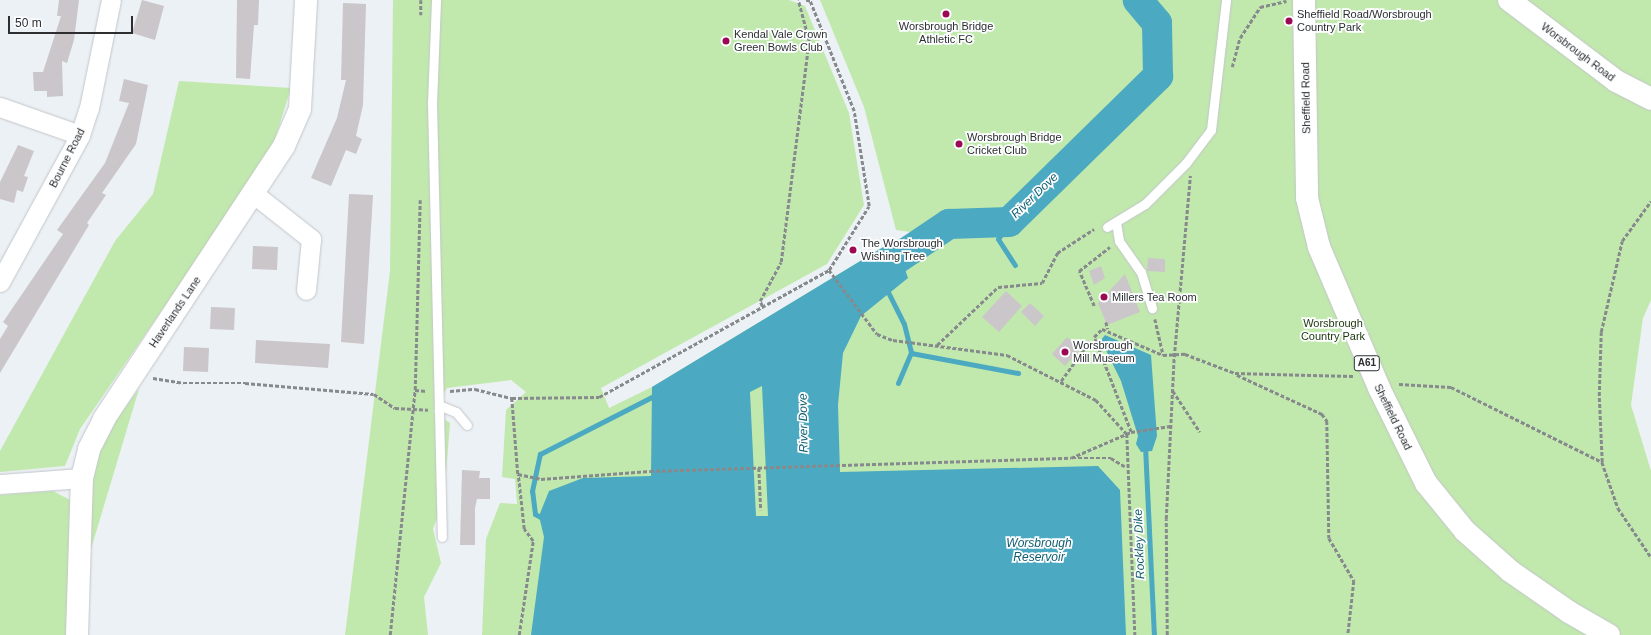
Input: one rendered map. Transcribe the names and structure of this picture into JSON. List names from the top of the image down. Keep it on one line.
{"streets":{"main road":["Worsbrough Road","Sheffield Road","Haverlands Lane","A61"],"street":["Bourne Road"]},"water":["River Dove","Worsbrough Reservoir","Rockley Dike"],"parks":["Worsbrough Country Park"],"places":["Worsbrough Bridge Athletic FC","Sheffield Road/Worsbrough Country Park","Kendal Vale Crown Green Bowls Club","Worsbrough Bridge Cricket Club","The Worsbrough Wishing Tree","Millers Tea Room","Worsbrough Mill Museum"],"scale_bar":"50 m"}
